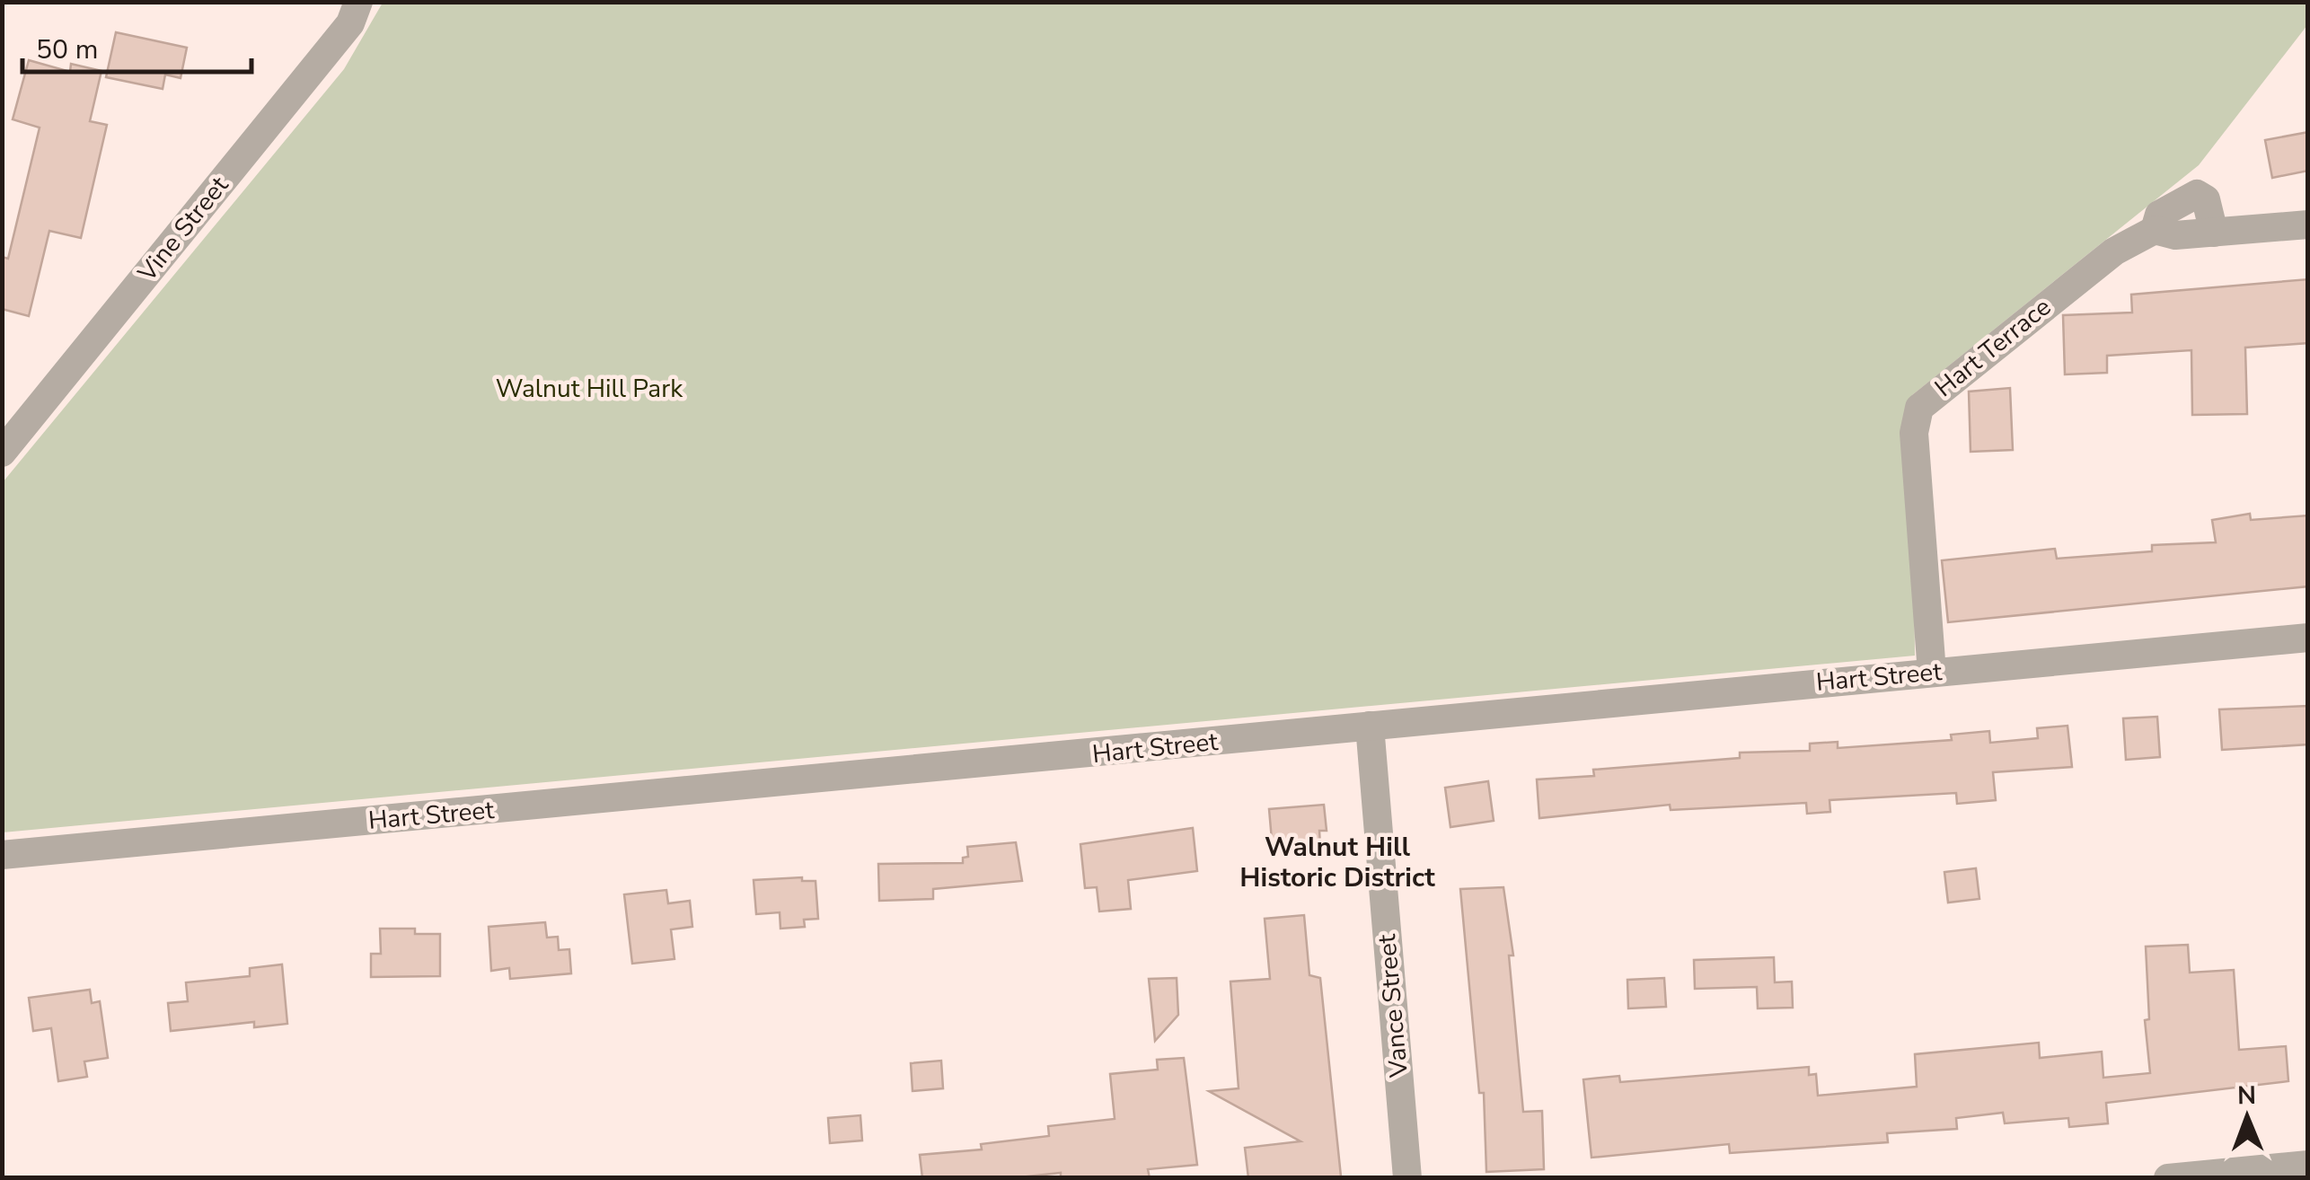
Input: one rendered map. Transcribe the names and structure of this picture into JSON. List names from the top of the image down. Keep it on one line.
{"streets":{"street":["Vine Street","Hart Terrace","Hart Street","Vance Street"]},"crossings":[["Hart Terrace","Hart Street"],["Hart Street","Vance Street"]],"districts":["Walnut Hill Historic District"],"parks":["Walnut Hill Park"],"scale_bar":"50 m","north":"top"}
